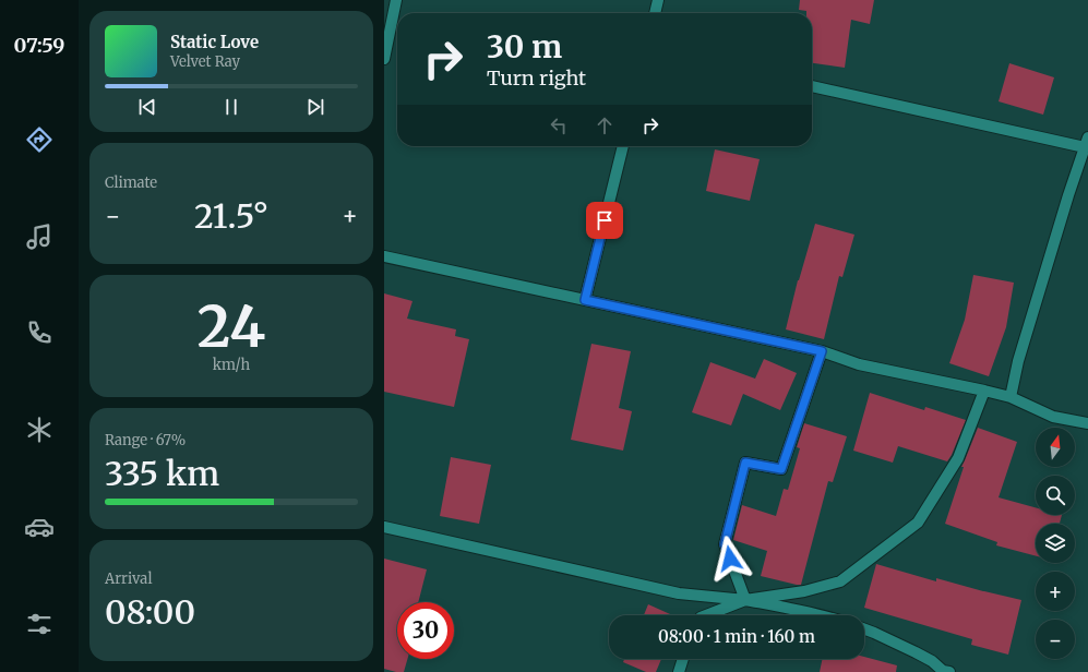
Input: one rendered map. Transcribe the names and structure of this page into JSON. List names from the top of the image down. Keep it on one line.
{"north":"top","page":{"tabs":"07:59","turn":["30 m","Turn right"],"song":["Static Love","Velvet Ray"],"tile":["Climate",["24","km/h"],["Range · 67%","335 km"],["Arrival","08:00"]],"heat":["−","21.5°","+"],"map_buttons":["+","−"],"limit":"30","trip":"08:00 · 1 min · 160 m"}}
